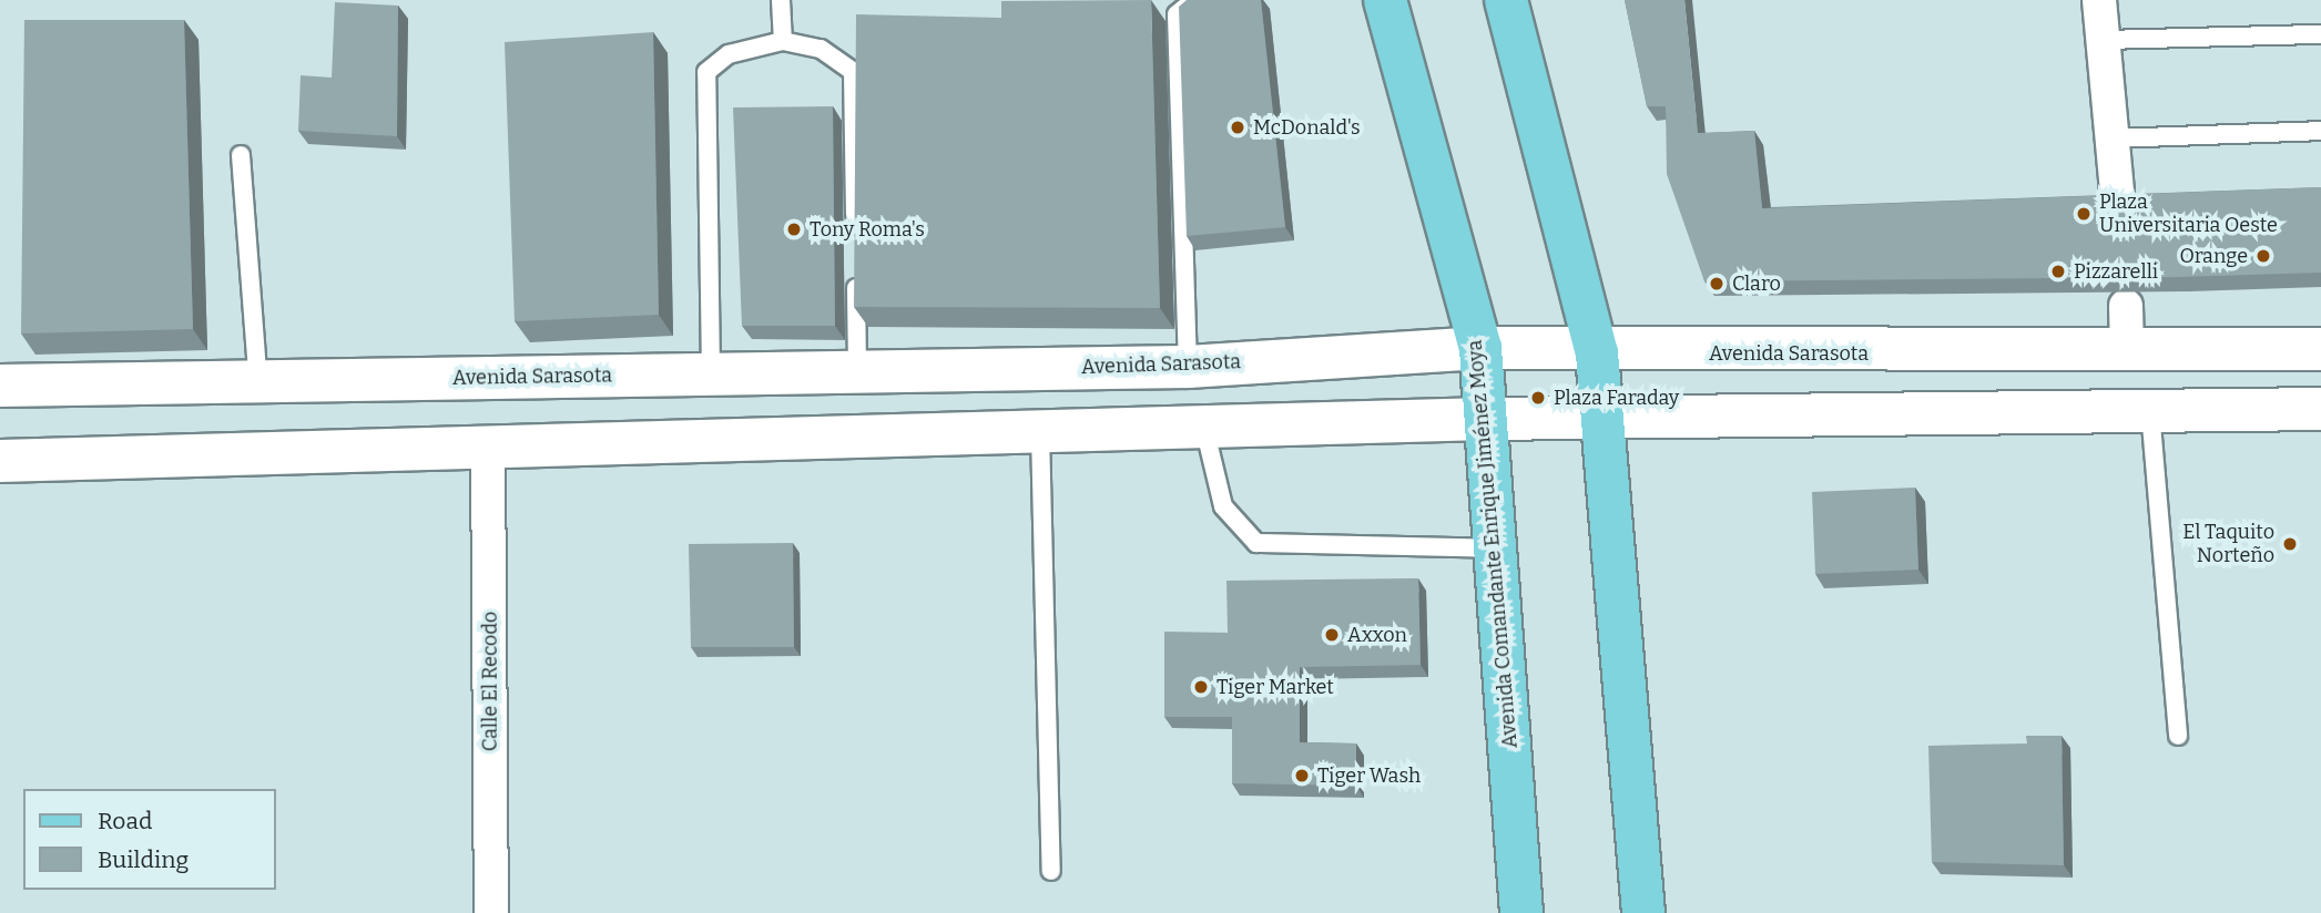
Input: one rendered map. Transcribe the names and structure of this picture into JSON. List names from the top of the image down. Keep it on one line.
{"streets":{"main road":["Avenida Sarasota","Avenida Comandante Enrique Jiménez Moya"],"street":["Calle El Recodo"]},"crossings":[["Avenida Sarasota","Avenida Comandante Enrique Jiménez Moya"]],"places":["McDonald's","Plaza Universitaria Oeste","Tony Roma's","Orange","Pizzarelli","Claro","Plaza Faraday","El Taquito Norteño","Axxon","Tiger Market","Tiger Wash"],"legend":["Road","Building"]}
